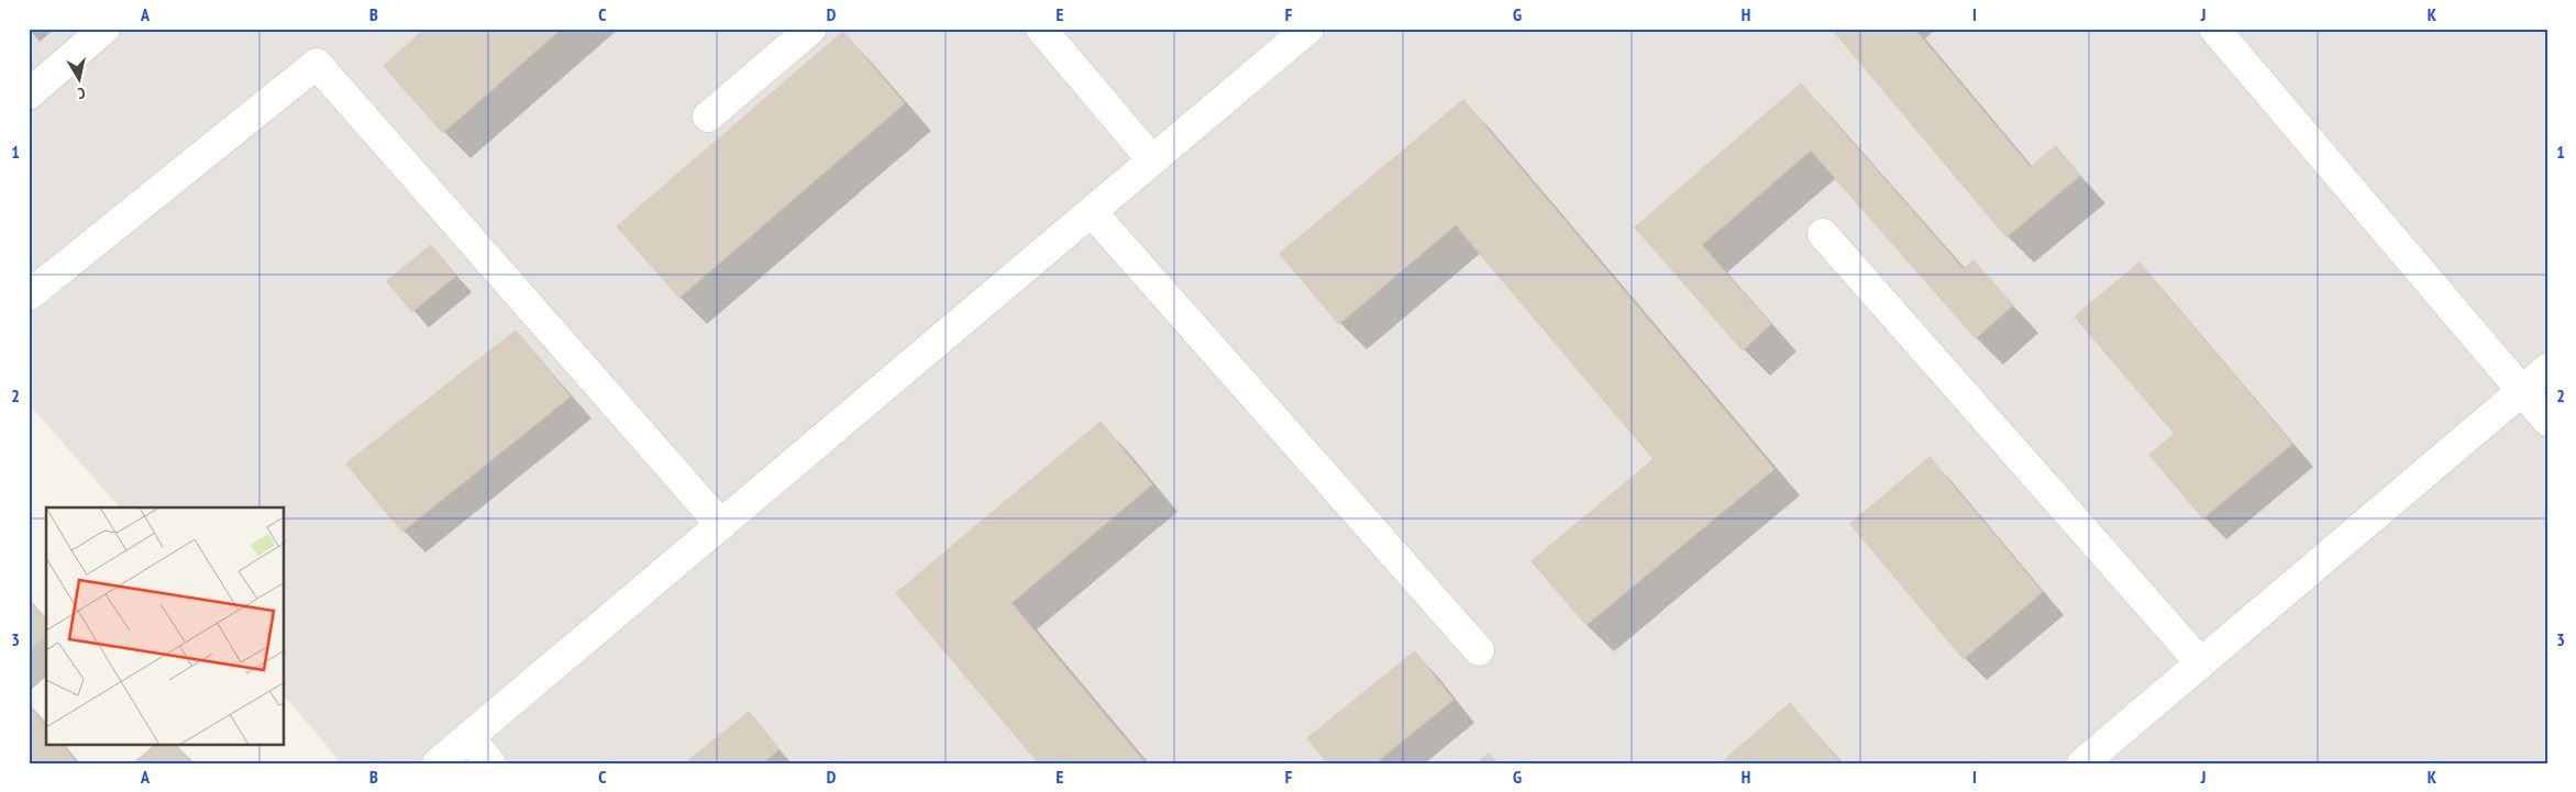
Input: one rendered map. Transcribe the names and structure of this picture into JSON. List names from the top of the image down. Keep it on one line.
{"north":"bottom","grid":{"columns":["A","B","C","D","E","F","G","H","I","J","K"],"rows":["1","2","3"]}}
